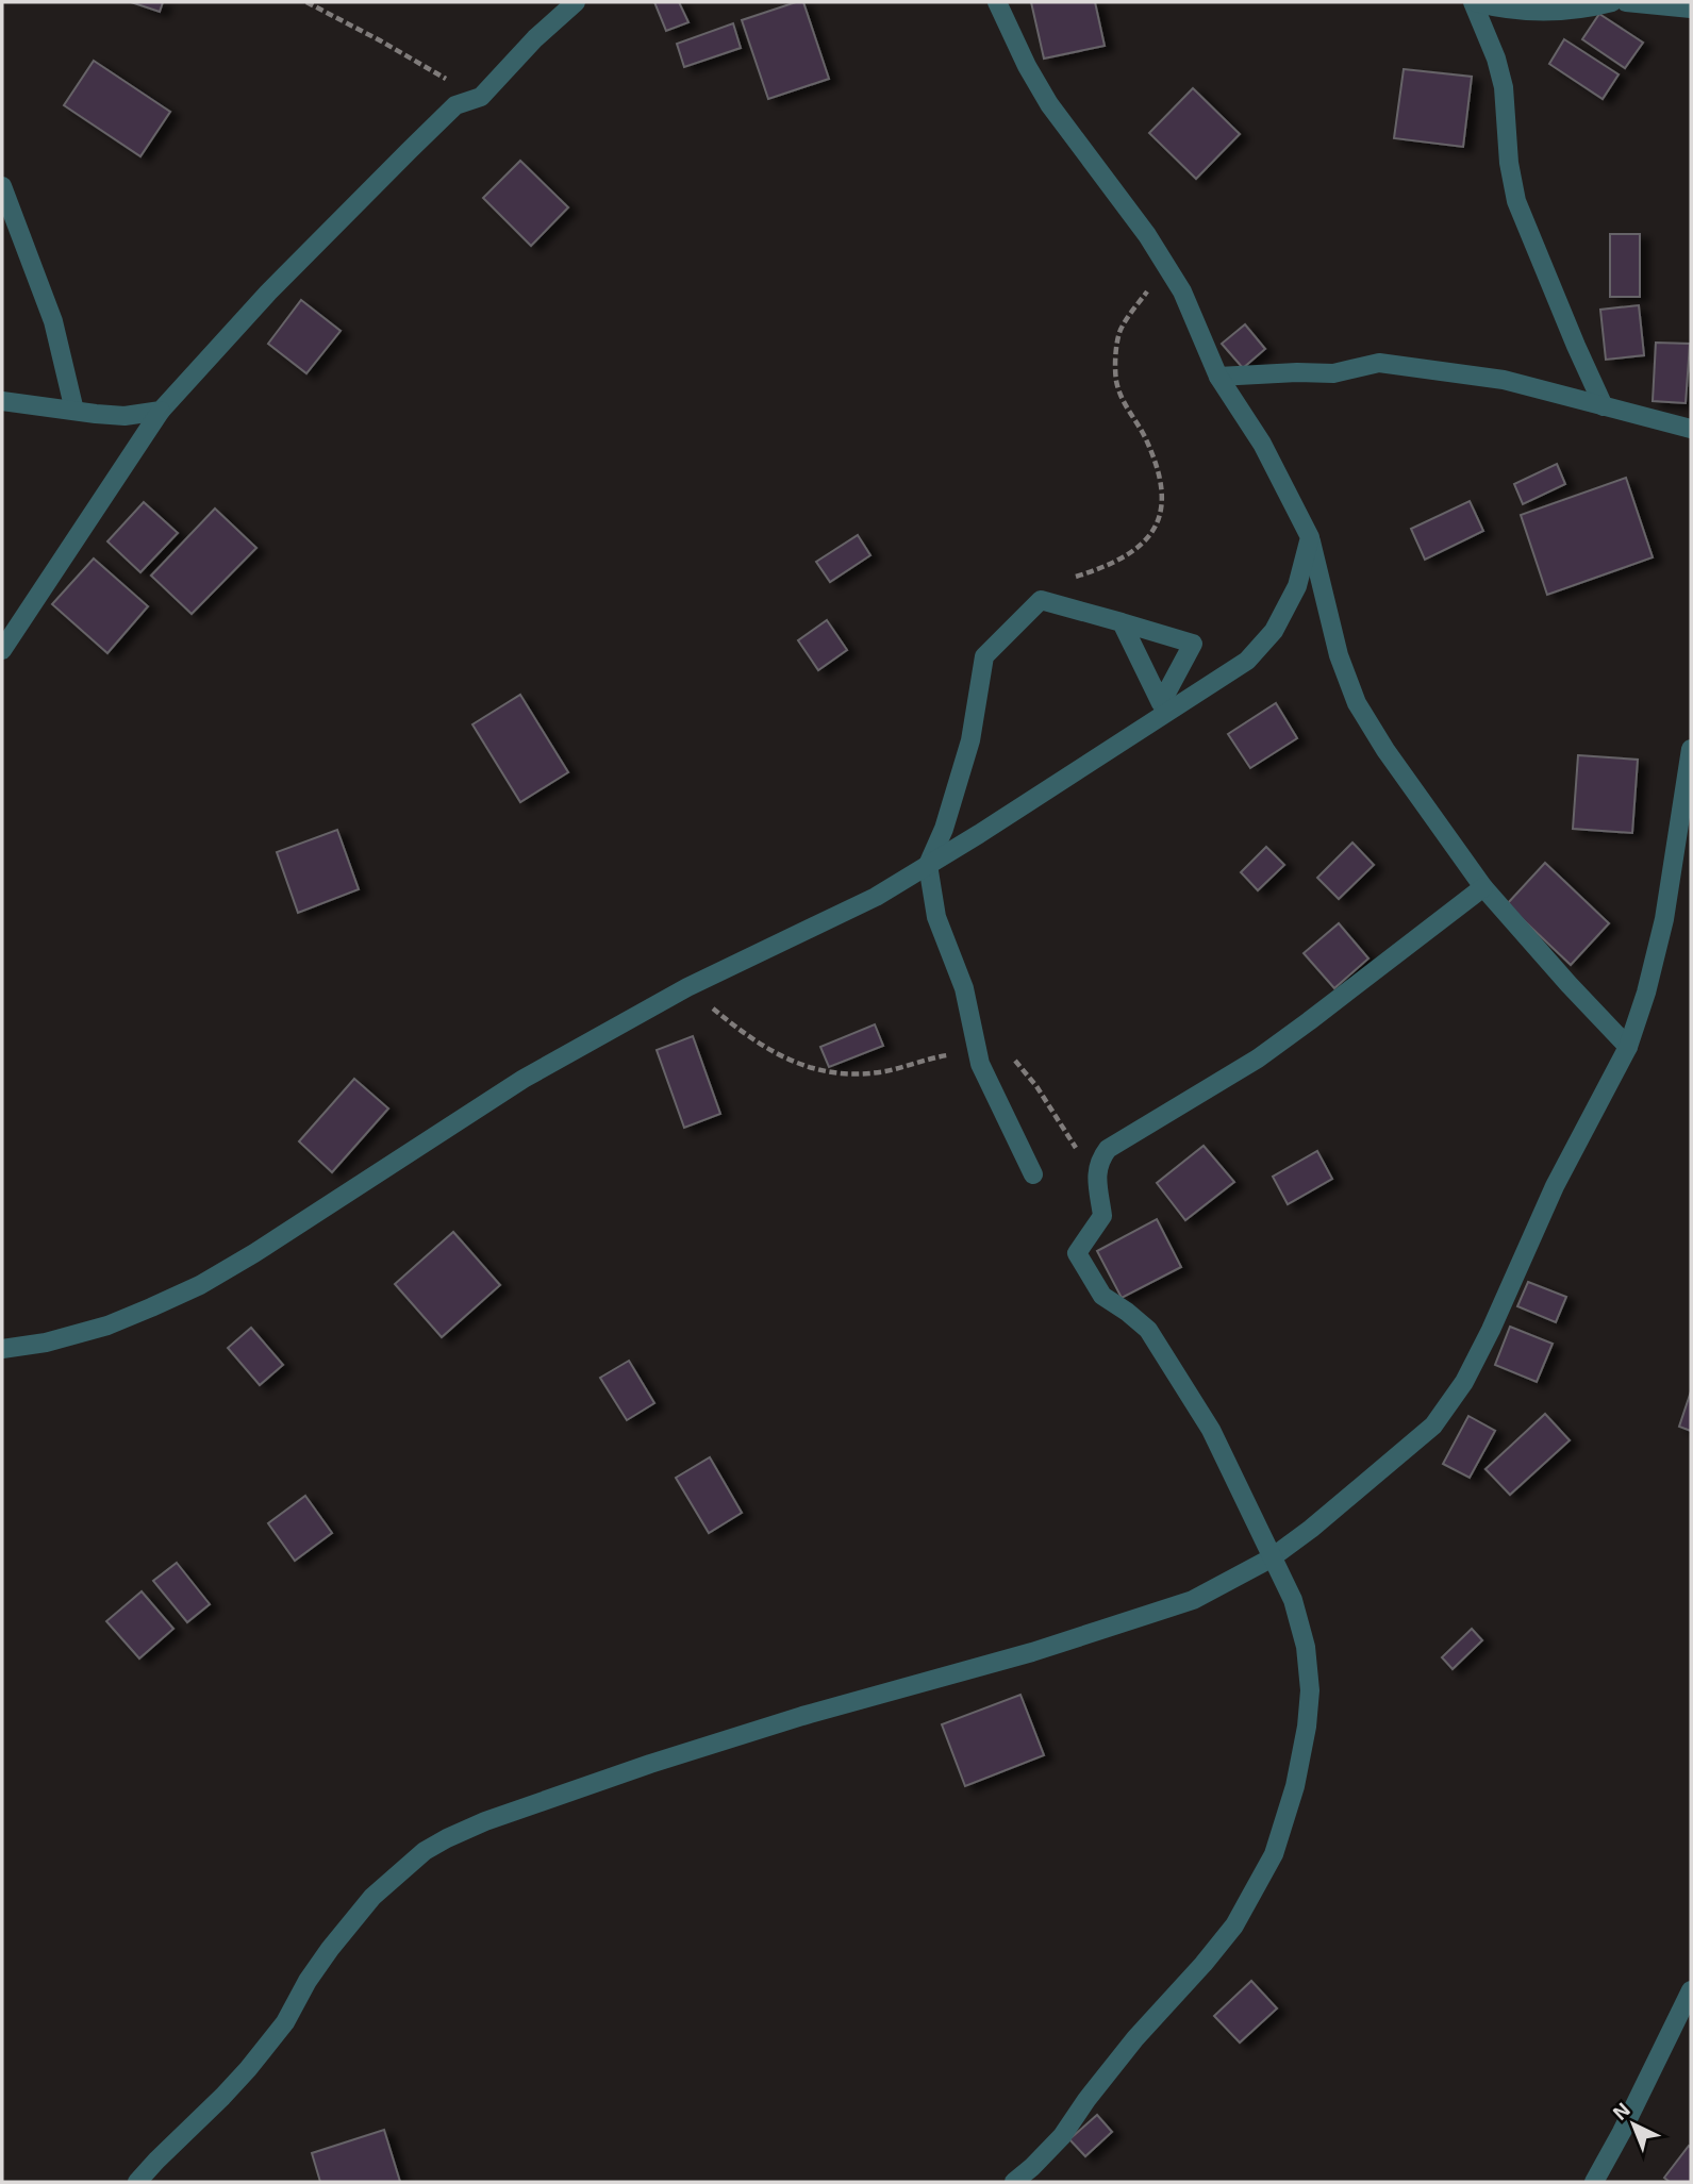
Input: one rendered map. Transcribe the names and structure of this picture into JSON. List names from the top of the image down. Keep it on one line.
{"north":"top left"}
